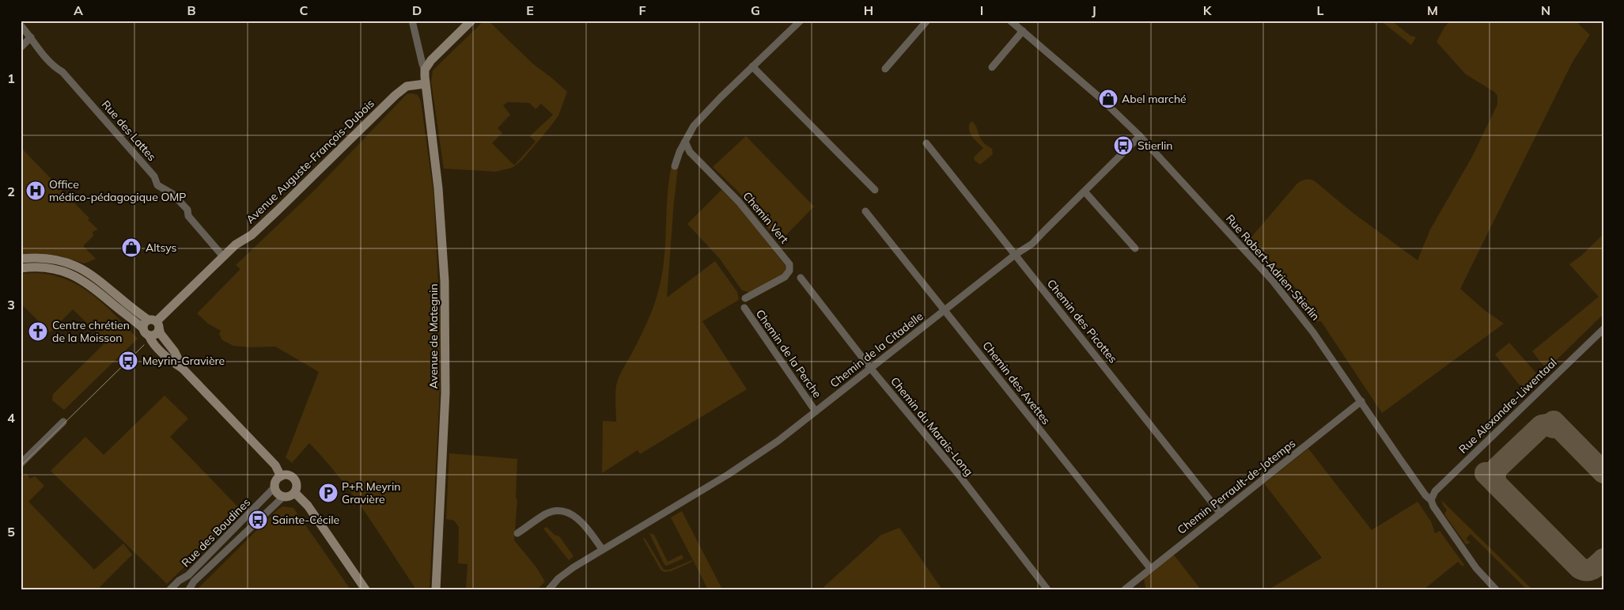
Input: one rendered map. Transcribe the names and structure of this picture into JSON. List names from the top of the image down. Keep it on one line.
{"streets":{"main road":["Avenue Auguste-François-Dubois","Avenue de Mategnin"],"street":["Rue des Lattes","Chemin Vert","Rue Robert-Adrien-Stierlin","Chemin des Picottes","Chemin de la Citadelle","Chemin de la Perche","Chemin des Avettes","Rue Alexandre-Liwentaal","Chemin du Marais-Long","Chemin Perrault-de-Jotemps","Rue des Boudines"]},"crossings":[["Rue des Lattes","Avenue Auguste-François-Dubois"],["Avenue Auguste-François-Dubois","Avenue de Mategnin"],["Rue Robert-Adrien-Stierlin","Chemin de la Citadelle"],["Rue Robert-Adrien-Stierlin","Rue Alexandre-Liwentaal"],["Rue Robert-Adrien-Stierlin","Chemin Perrault-de-Jotemps"],["Chemin des Picottes","Chemin de la Citadelle"],["Chemin des Picottes","Chemin Perrault-de-Jotemps"],["Chemin de la Citadelle","Chemin de la Perche"],["Chemin de la Citadelle","Chemin des Avettes"],["Chemin de la Citadelle","Chemin du Marais-Long"],["Chemin des Avettes","Chemin Perrault-de-Jotemps"]],"places":{"shop":["Abel marché","Altsys"],"bus stop":["Stierlin","Meyrin-Gravière","Sainte-Cécile"],"hospital":["Office médico-pédagogique OMP"],"church":["Centre chrétien de la Moisson"],"parking":["P+R Meyrin Gravière"]},"grid":{"columns":["A","B","C","D","E","F","G","H","I","J","K","L","M","N"],"rows":["1","2","3","4","5"]}}
